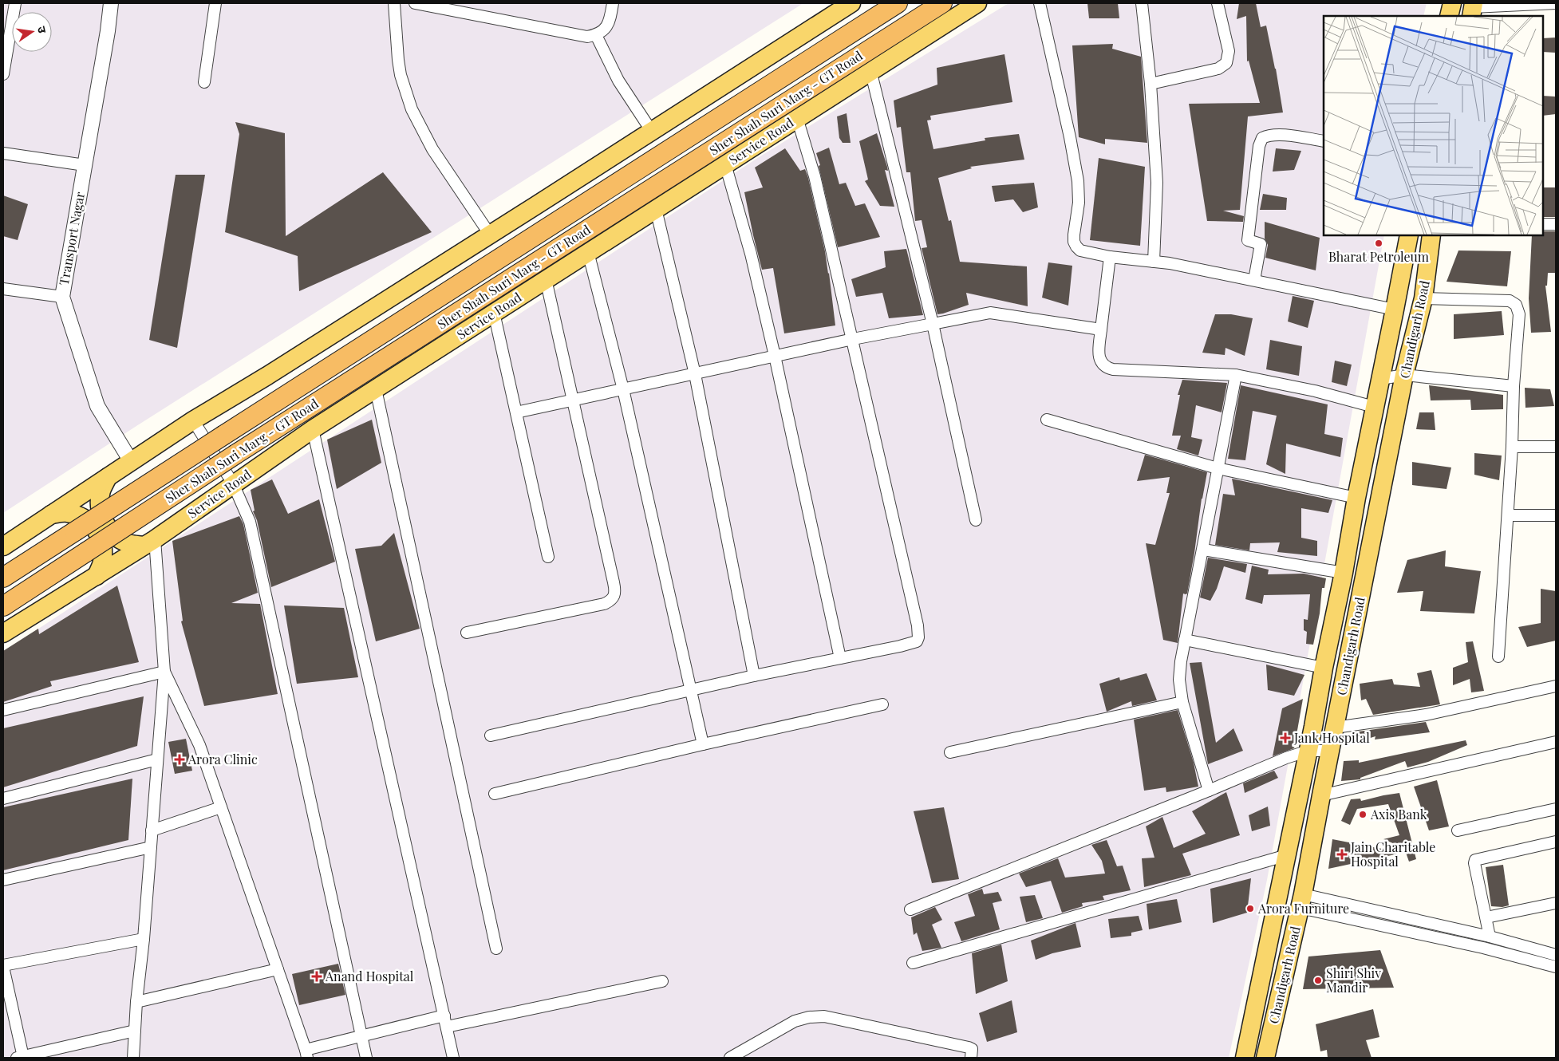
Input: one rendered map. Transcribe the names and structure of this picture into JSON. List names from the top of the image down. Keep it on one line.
{"streets":{"highway":["Sher Shah Suri Marg - GT Road"],"main road":["Service Road","Chandigarh Road"],"street":["Transport Nagar"]},"places":{"other":["Bharat Petroleum","Axis Bank","Arora Furniture","Shiri Shiv Mandir"],"health":["Jank Hospital","Arora Clinic","Jain Charitable Hospital","Anand Hospital"]},"north":"right"}
